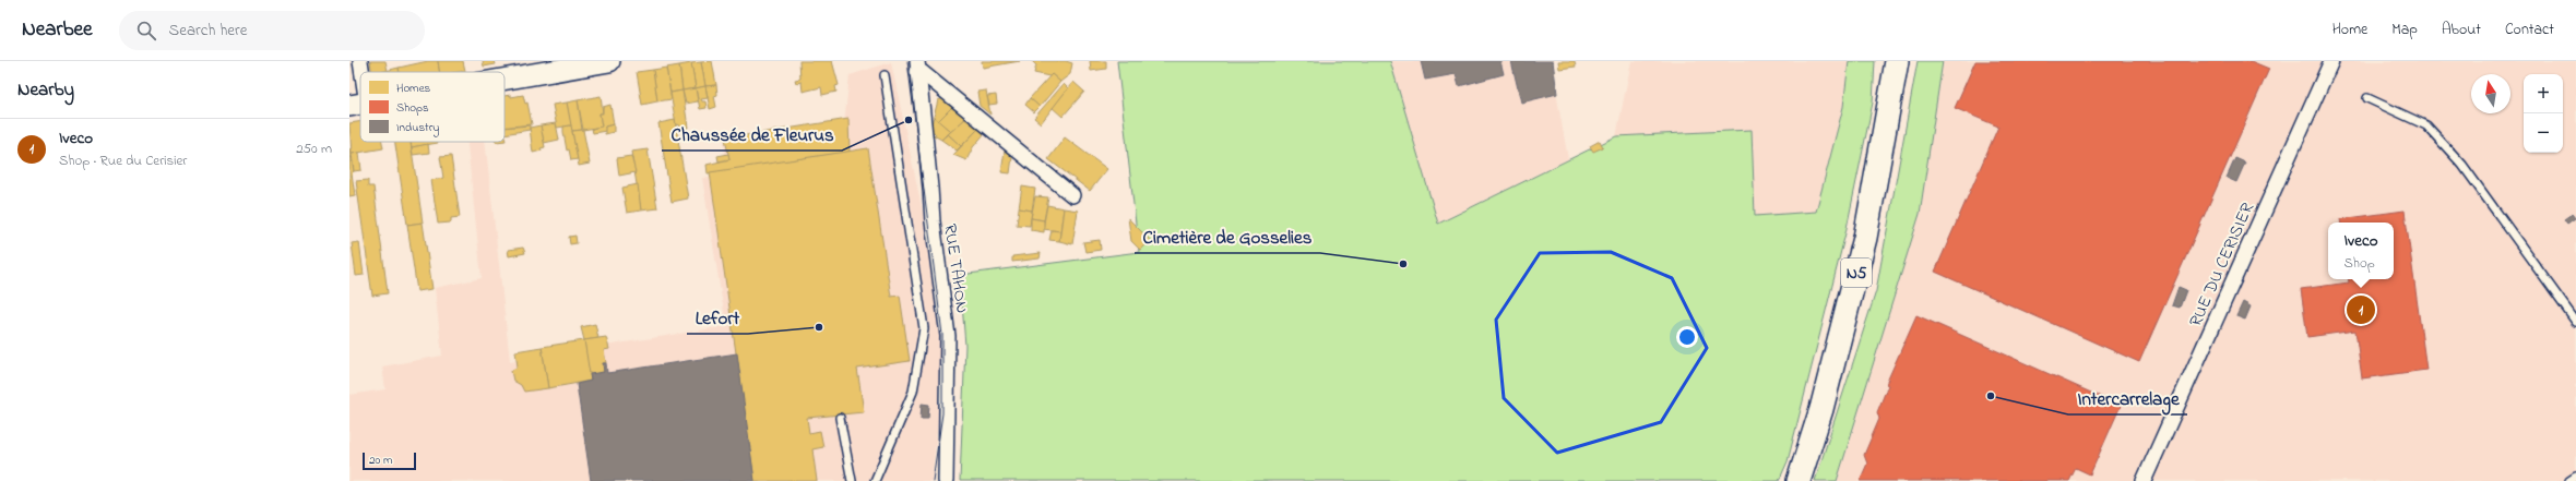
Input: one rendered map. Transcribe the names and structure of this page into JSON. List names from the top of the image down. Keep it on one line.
{"streets":{"main road":["N5"],"street":["RUE DU CERISIER","RUE TAHON"]},"places":["Chaussée de Fleurus","Cimetière de Gosselies","Lefort","Intercarrelage"],"legend":["Homes","Shops","Industry"],"scale_bar":"20 m","north":"top","page":{"header":"Nearbee","search":"Search here","nav":["Home","Map","About","Contact"],"heading":"Nearby","map_buttons":["+","−"],"list":[{"mark":"1","name":"Iveco","note":"Shop · Rue du Cerisier","value":"250 m"}],"popup":["Iveco","Shop"],"pins":"1","scale":"20 m"}}
